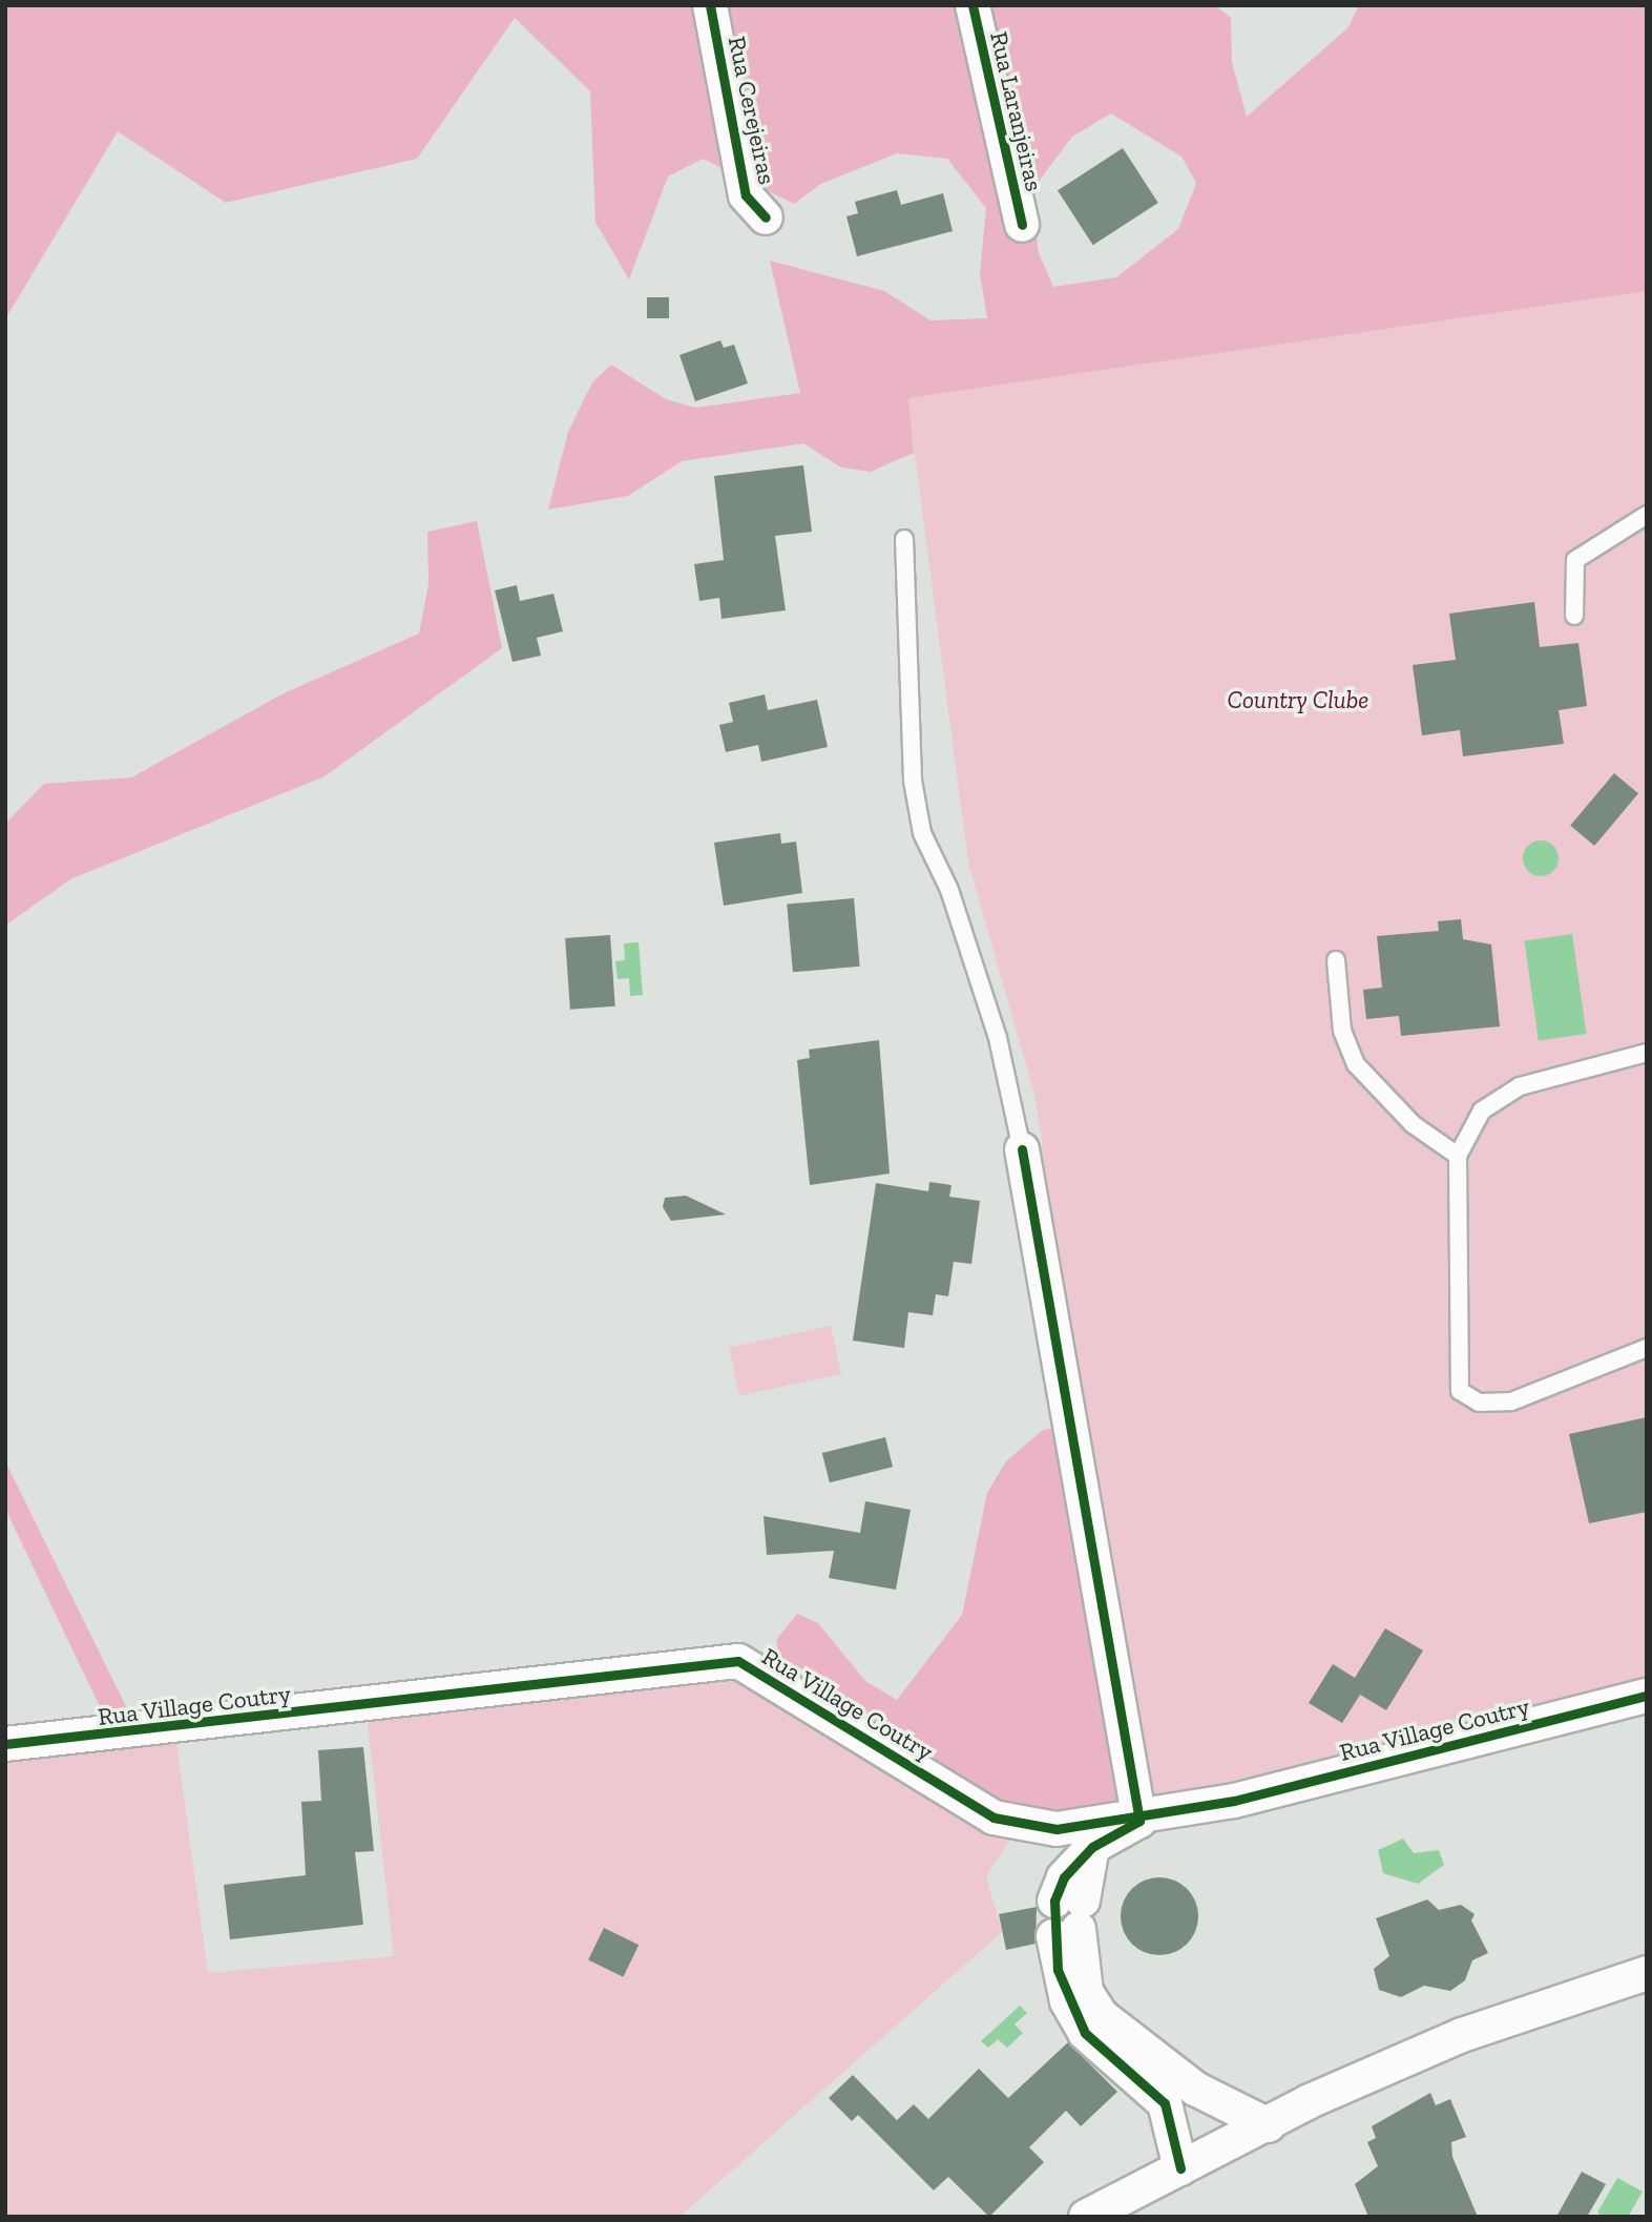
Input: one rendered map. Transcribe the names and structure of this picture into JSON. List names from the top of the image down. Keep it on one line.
{"streets":{"street":["Rua Cerejeiras","Rua Laranjeiras","Rua Village Coutry"]},"parks":["Country Clube"]}
